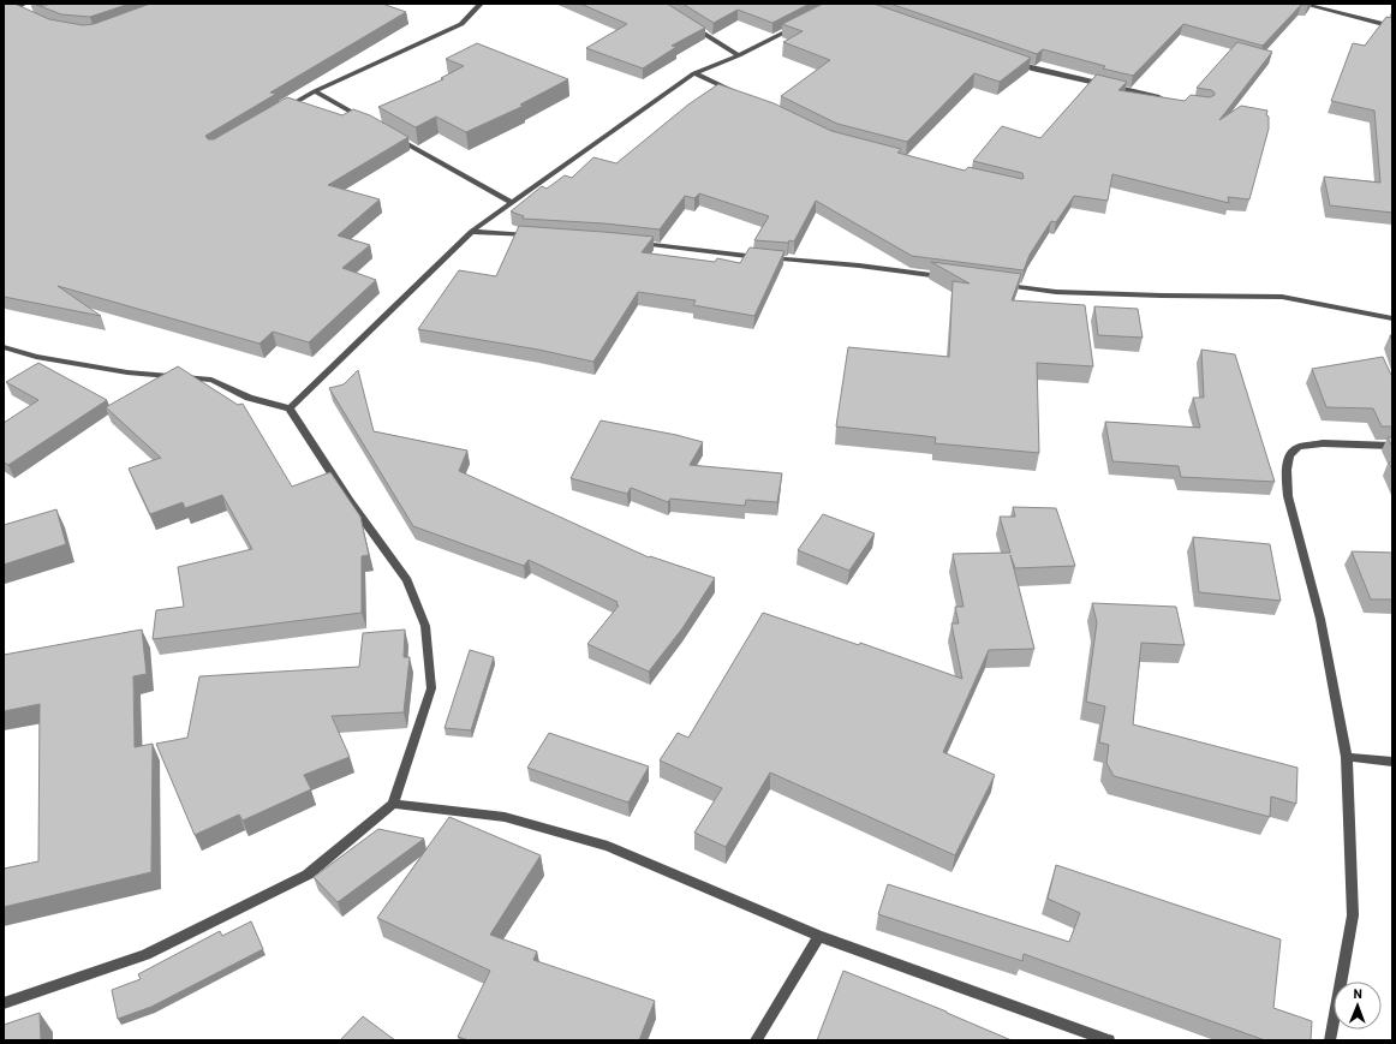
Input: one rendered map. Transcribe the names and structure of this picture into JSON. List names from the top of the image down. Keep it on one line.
{"north":"top"}
